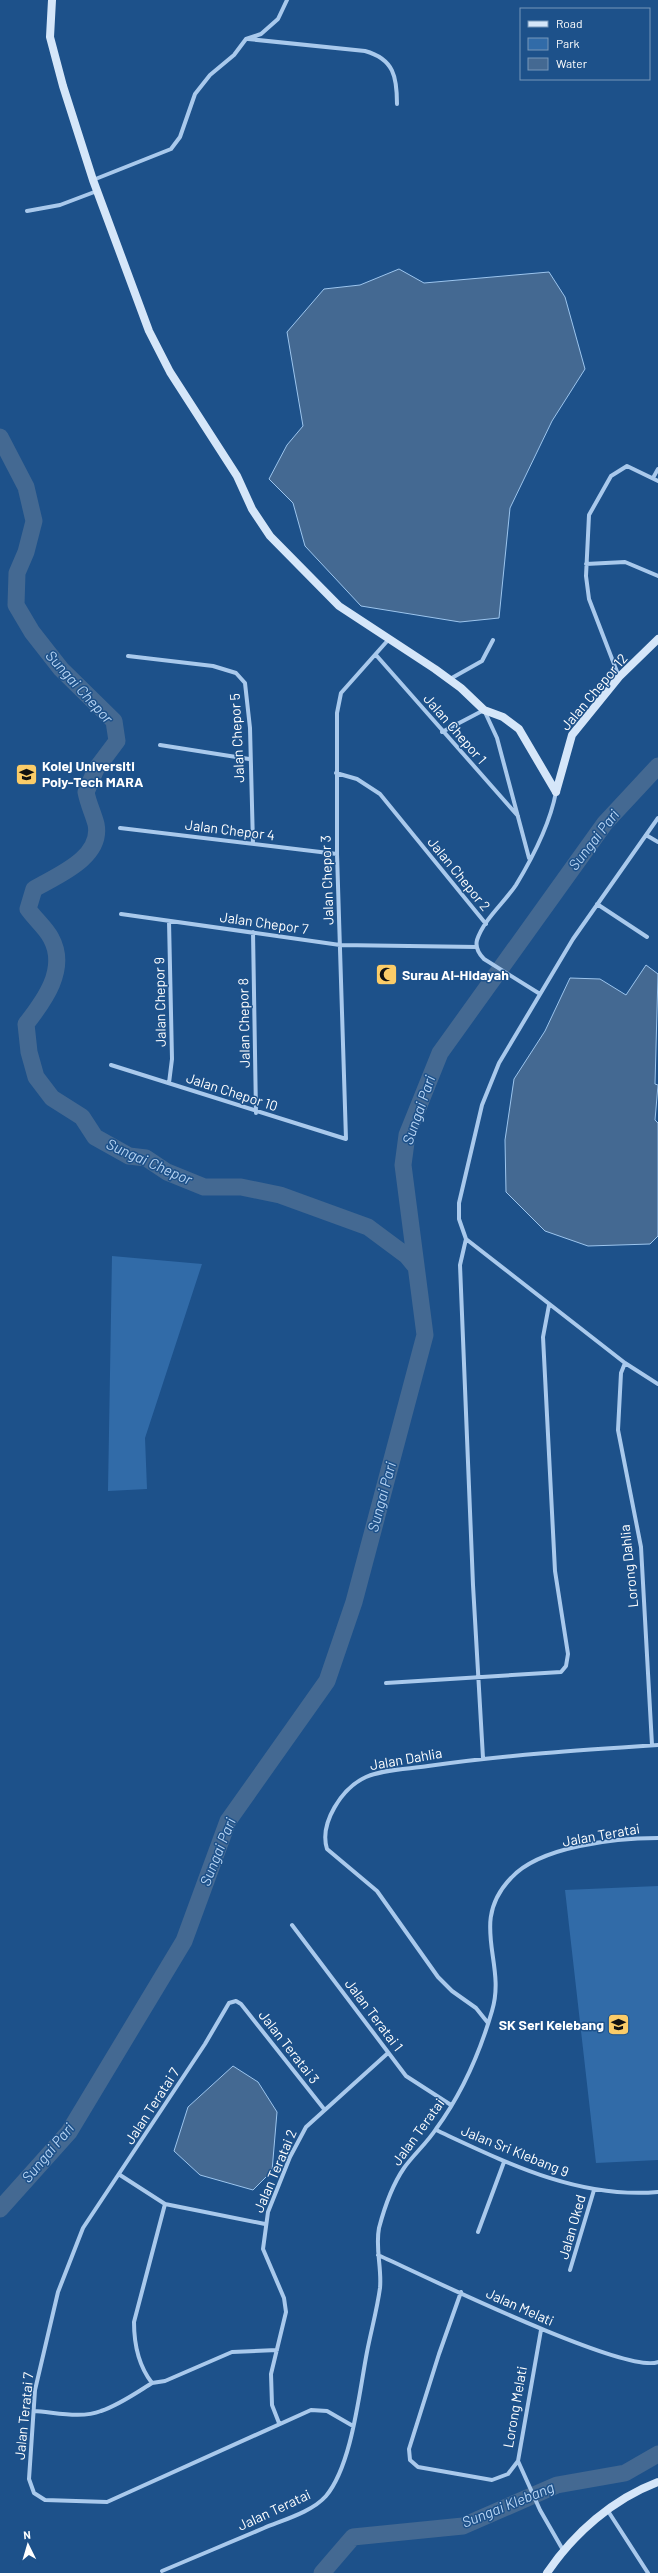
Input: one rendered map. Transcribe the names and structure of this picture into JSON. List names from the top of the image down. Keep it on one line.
{"streets":{"street":["Jalan Chepor 12","Jalan Chepor 1","Jalan Chepor 5","Jalan Chepor 4","Jalan Chepor 2","Jalan Chepor 3","Jalan Chepor 7","Jalan Chepor 9","Jalan Chepor 8","Jalan Chepor 10","Lorong Dahlia","Jalan Dahlia","Jalan Teratai","Jalan Teratai 1","Jalan Teratai 3","Jalan Teratai 7","Jalan Sri Klebang 9","Jalan Teratai 2","Jalan Oked","Jalan Melati","Lorong Melati"]},"crossings":[["Jalan Chepor 1","Jalan Chepor 3"],["Jalan Chepor 5","Jalan Chepor 4"],["Jalan Chepor 4","Jalan Chepor 3"],["Jalan Chepor 2","Jalan Chepor 3"],["Jalan Chepor 2","Jalan Chepor 7"],["Jalan Chepor 3","Jalan Chepor 7"],["Jalan Chepor 3","Jalan Chepor 10"],["Jalan Chepor 7","Jalan Chepor 9"],["Jalan Chepor 7","Jalan Chepor 8"],["Jalan Chepor 9","Jalan Chepor 10"],["Jalan Chepor 8","Jalan Chepor 10"],["Lorong Dahlia","Jalan Dahlia"],["Jalan Dahlia","Jalan Teratai"],["Jalan Teratai","Jalan Teratai 1"],["Jalan Teratai","Jalan Teratai 7"],["Jalan Teratai","Jalan Sri Klebang 9"],["Jalan Teratai","Jalan Melati"],["Jalan Teratai 1","Jalan Teratai 2"],["Jalan Teratai 3","Jalan Teratai 7"],["Jalan Teratai 3","Jalan Teratai 2"],["Jalan Teratai 7","Jalan Teratai 2"],["Jalan Sri Klebang 9","Jalan Oked"],["Jalan Melati","Lorong Melati"]],"water":["Sungai Chepor","Sungai Pari","Sungai Klebang"],"places":{"school or university":["Kolej Universiti Poly-Tech MARA","SK Seri Kelebang"],"mosque":["Surau Al-Hidayah"]},"legend":["Road","Park","Water"],"north":"top"}
